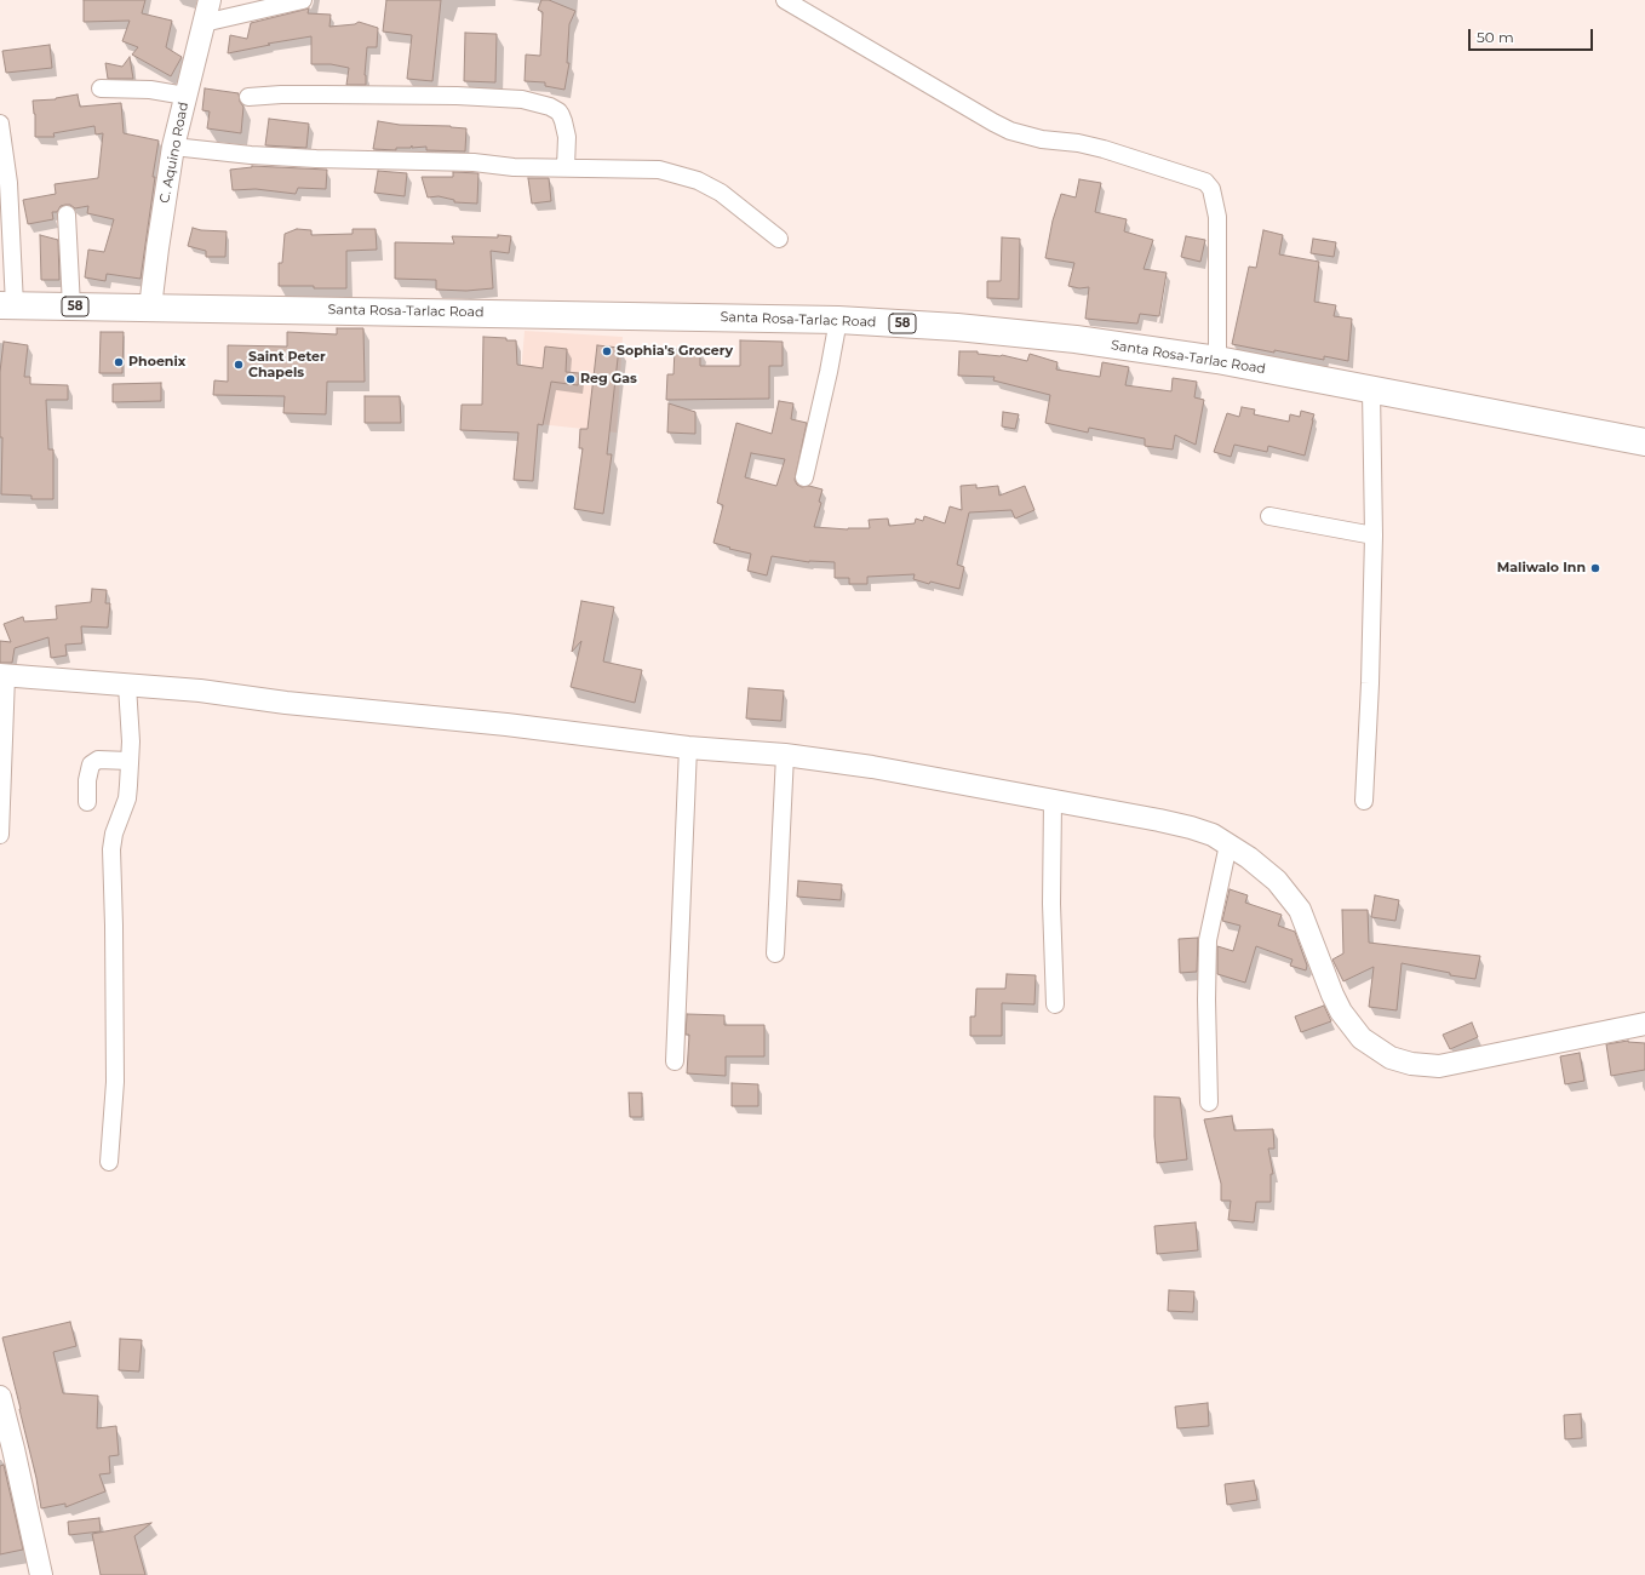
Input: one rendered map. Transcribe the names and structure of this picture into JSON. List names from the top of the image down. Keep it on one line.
{"streets":{"highway":["58","Santa Rosa-Tarlac Road"],"street":["C. Aquino Road"]},"crossings":[["C. Aquino Road","Santa Rosa-Tarlac Road"]],"places":["Sophia's Grocery","Phoenix","Saint Peter Chapels","Reg Gas","Maliwalo Inn"],"scale_bar":"50 m"}
